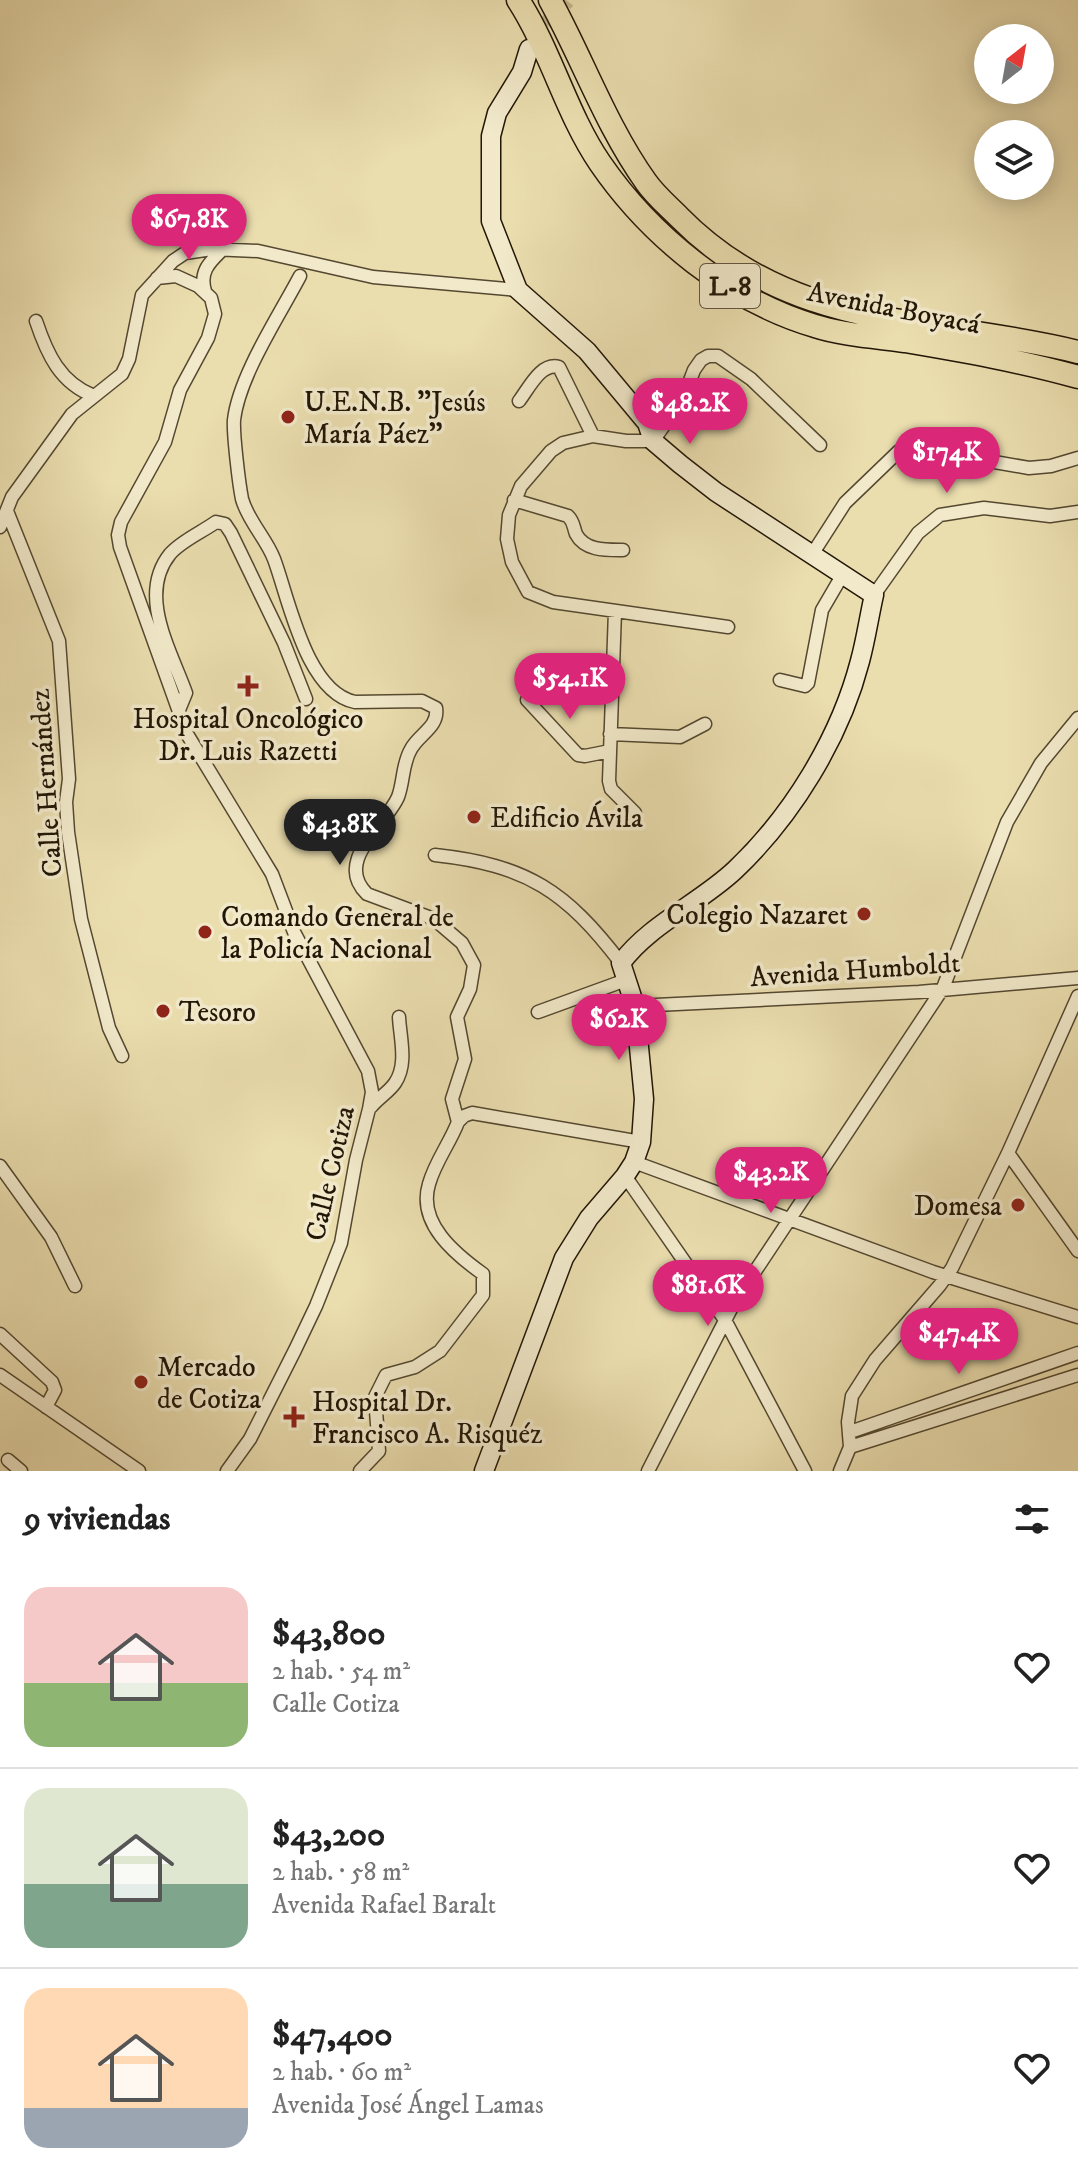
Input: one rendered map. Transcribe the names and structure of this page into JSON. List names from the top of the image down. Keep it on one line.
{"streets":{"highway":["L-8","Avenida Boyacá"],"street":["Calle Hernández","Avenida Humboldt","Calle Cotiza"]},"places":{"other":["U.E.N.B. \"Jesús María Páez\"","Edificio Ávila","Colegio Nazaret","Comando General de la Policía Nacional","Tesoro","Domesa","Mercado de Cotiza"],"health":["Hospital Oncológico Dr. Luis Razetti","Hospital Dr. Francisco A. Risquéz"]},"north":"top right","page":{"price":["$67.8K","$48.2K","$174K","$54.1K","$43.8K","$62K","$43.2K","$81.6K","$47.4K"],"heading":"9 viviendas","list":[{"name":"$43,800","note":"2 hab. · 54 m² · Calle Cotiza"},{"name":"$43,200","note":"2 hab. · 58 m² · Avenida Rafael Baralt"},{"name":"$47,400","note":"2 hab. · 60 m² · Avenida José Ángel Lamas"}]}}
